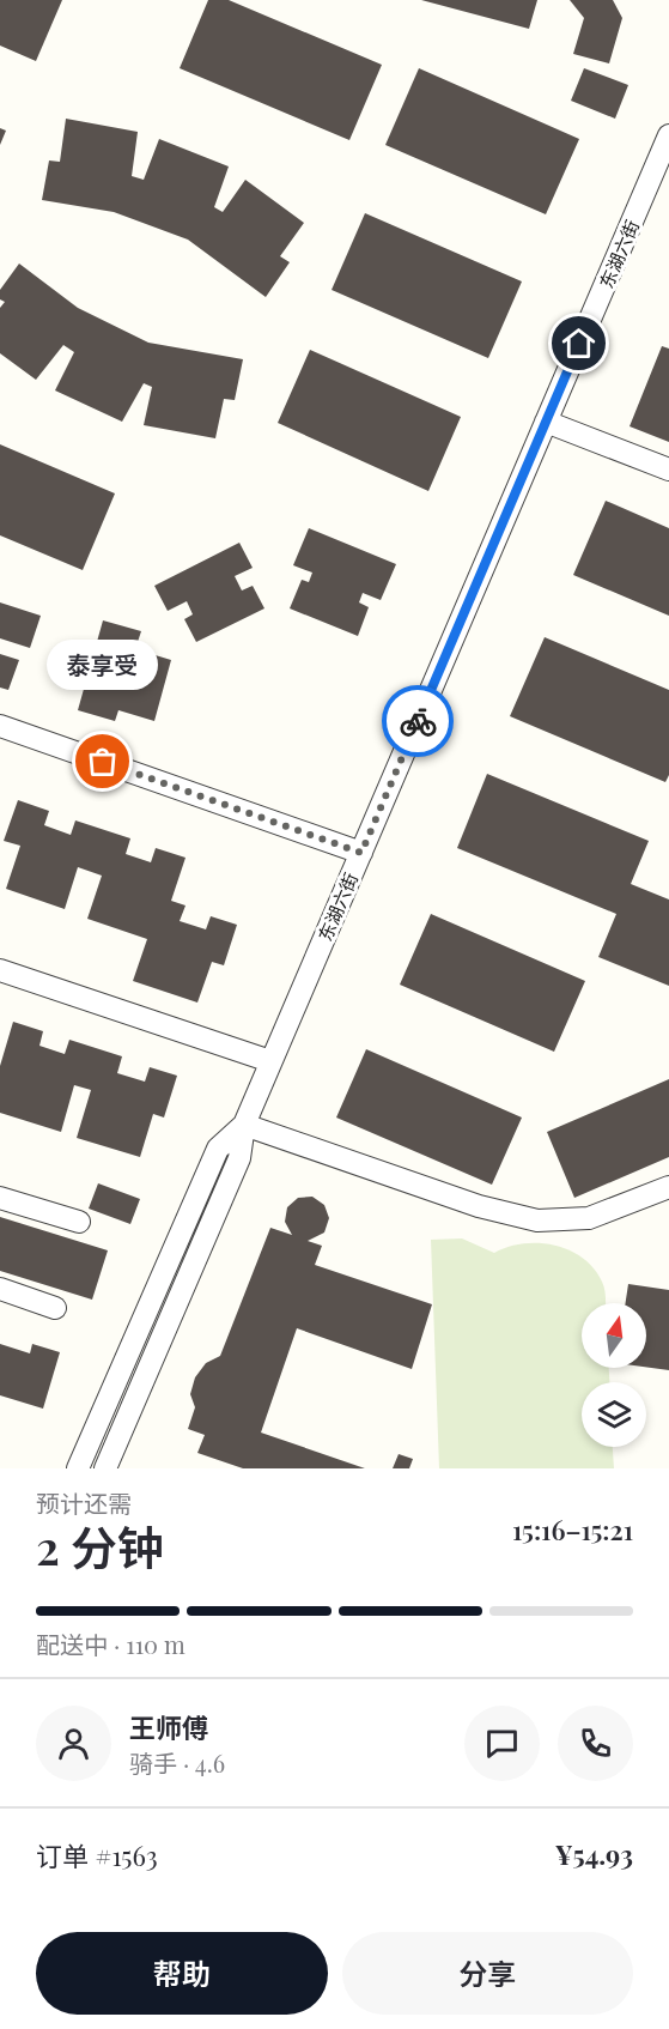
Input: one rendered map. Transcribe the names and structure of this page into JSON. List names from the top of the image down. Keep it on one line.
{"streets":{"street":["东湖六街"]},"places":["泰享受"],"north":"top","page":{"bubble":"泰享受","heading":["2 分钟","预计还需","15:16–15:21"],"panel":["王师傅","骑手 · 4.6","订单 #1563","¥54.93"],"bar":"配送中 · 110 m","buttons":["帮助","分享"]}}
